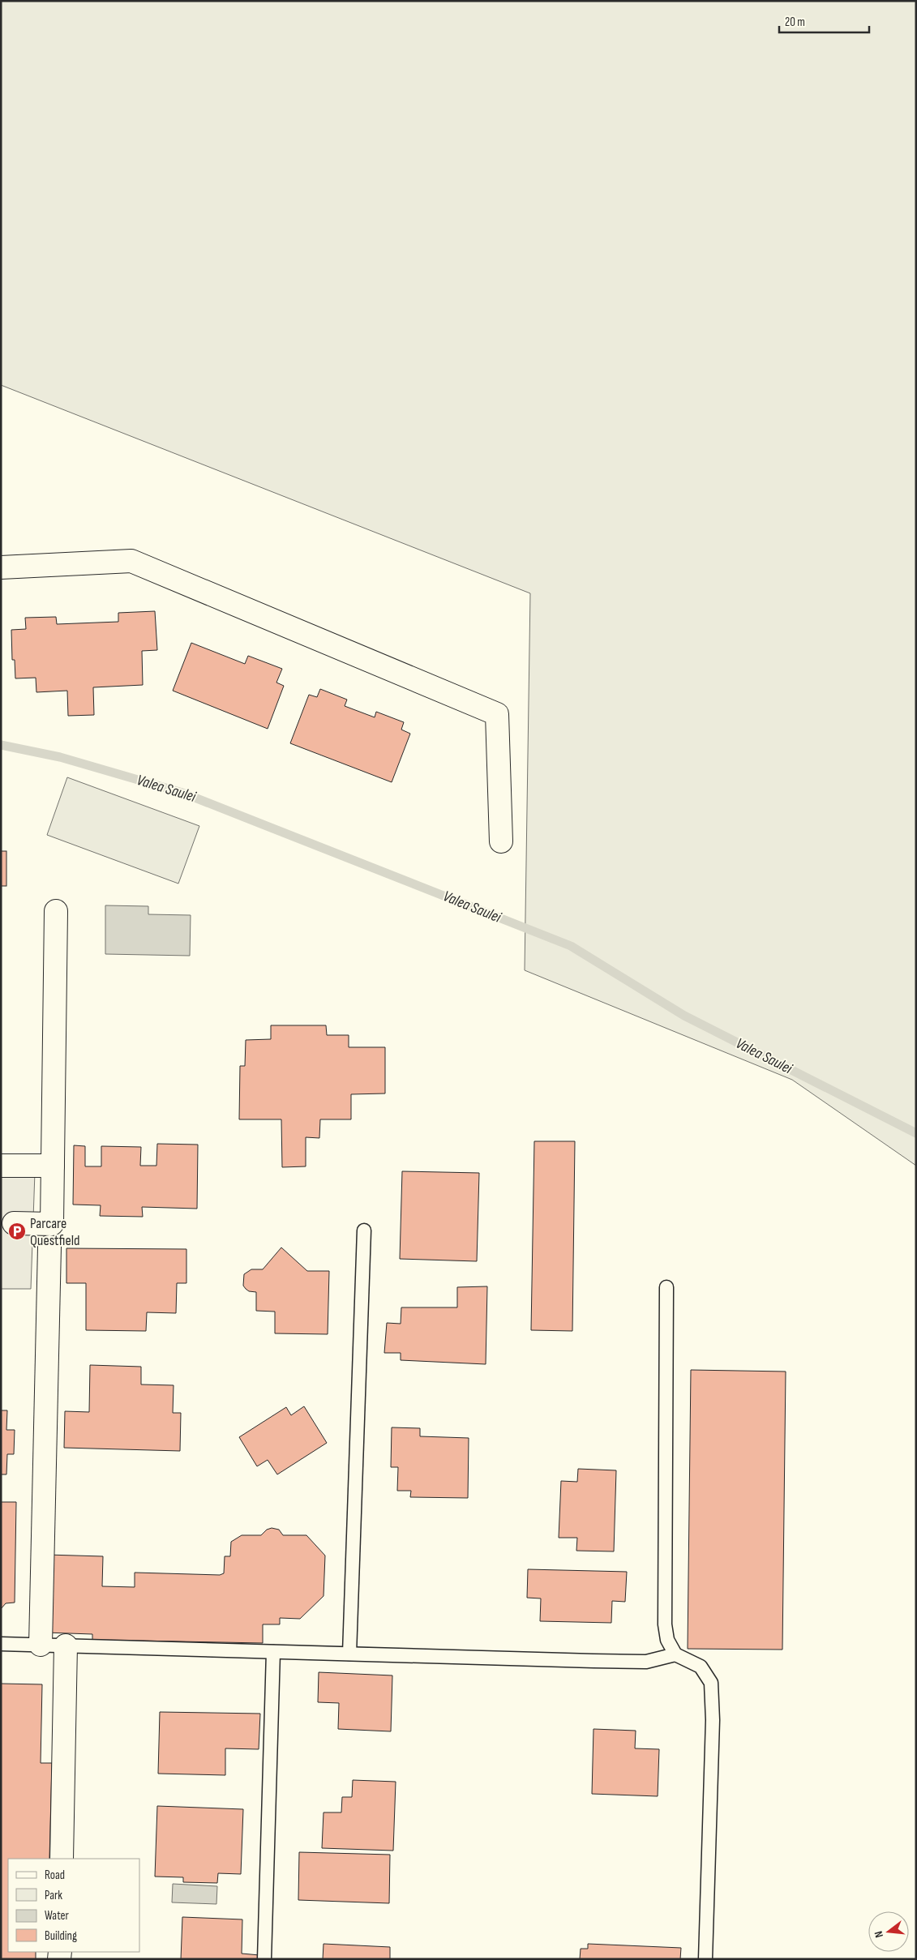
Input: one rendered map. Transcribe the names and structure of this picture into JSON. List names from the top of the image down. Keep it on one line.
{"water":["Valea Saulei"],"places":{"parking":["Parcare Questfield"]},"legend":["Road","Park","Water","Building"],"scale_bar":"20 m","north":"left"}
